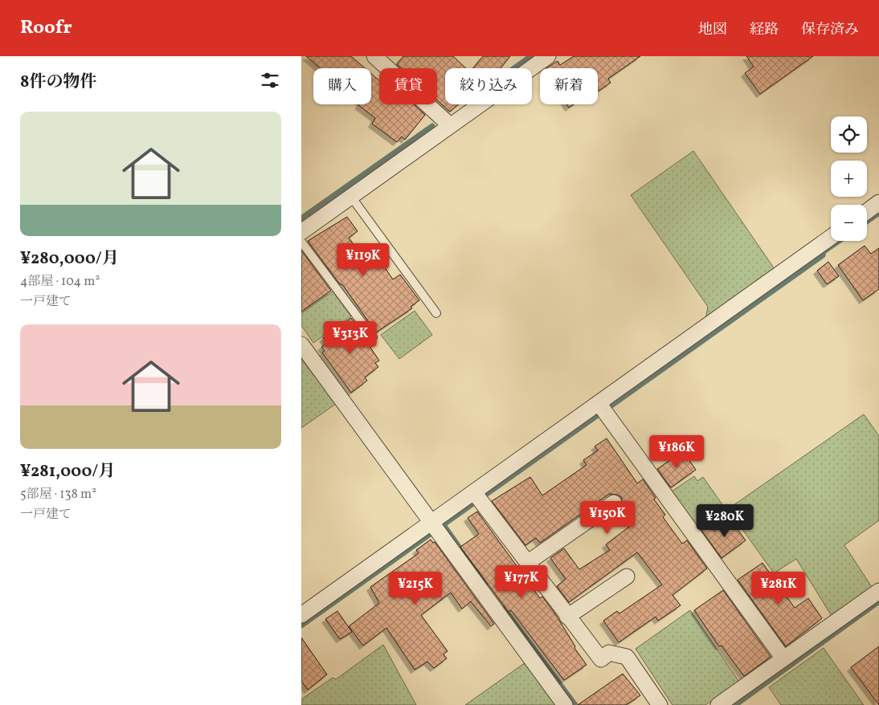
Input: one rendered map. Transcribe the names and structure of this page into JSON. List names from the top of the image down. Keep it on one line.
{"page":{"header":"Roofr","nav":["地図","経路","保存済み"],"heading":"8件の物件","chip":["購入","賃貸","絞り込み","新着"],"list":[{"name":"¥280,000/月","note":"4部屋 · 104 m² · 一戸建て"},{"name":"¥281,000/月","note":"5部屋 · 138 m² · 一戸建て"}],"map_buttons":["+","−"],"price":["¥119K","¥313K","¥186K","¥150K","¥280K","¥177K","¥215K","¥281K"]}}
